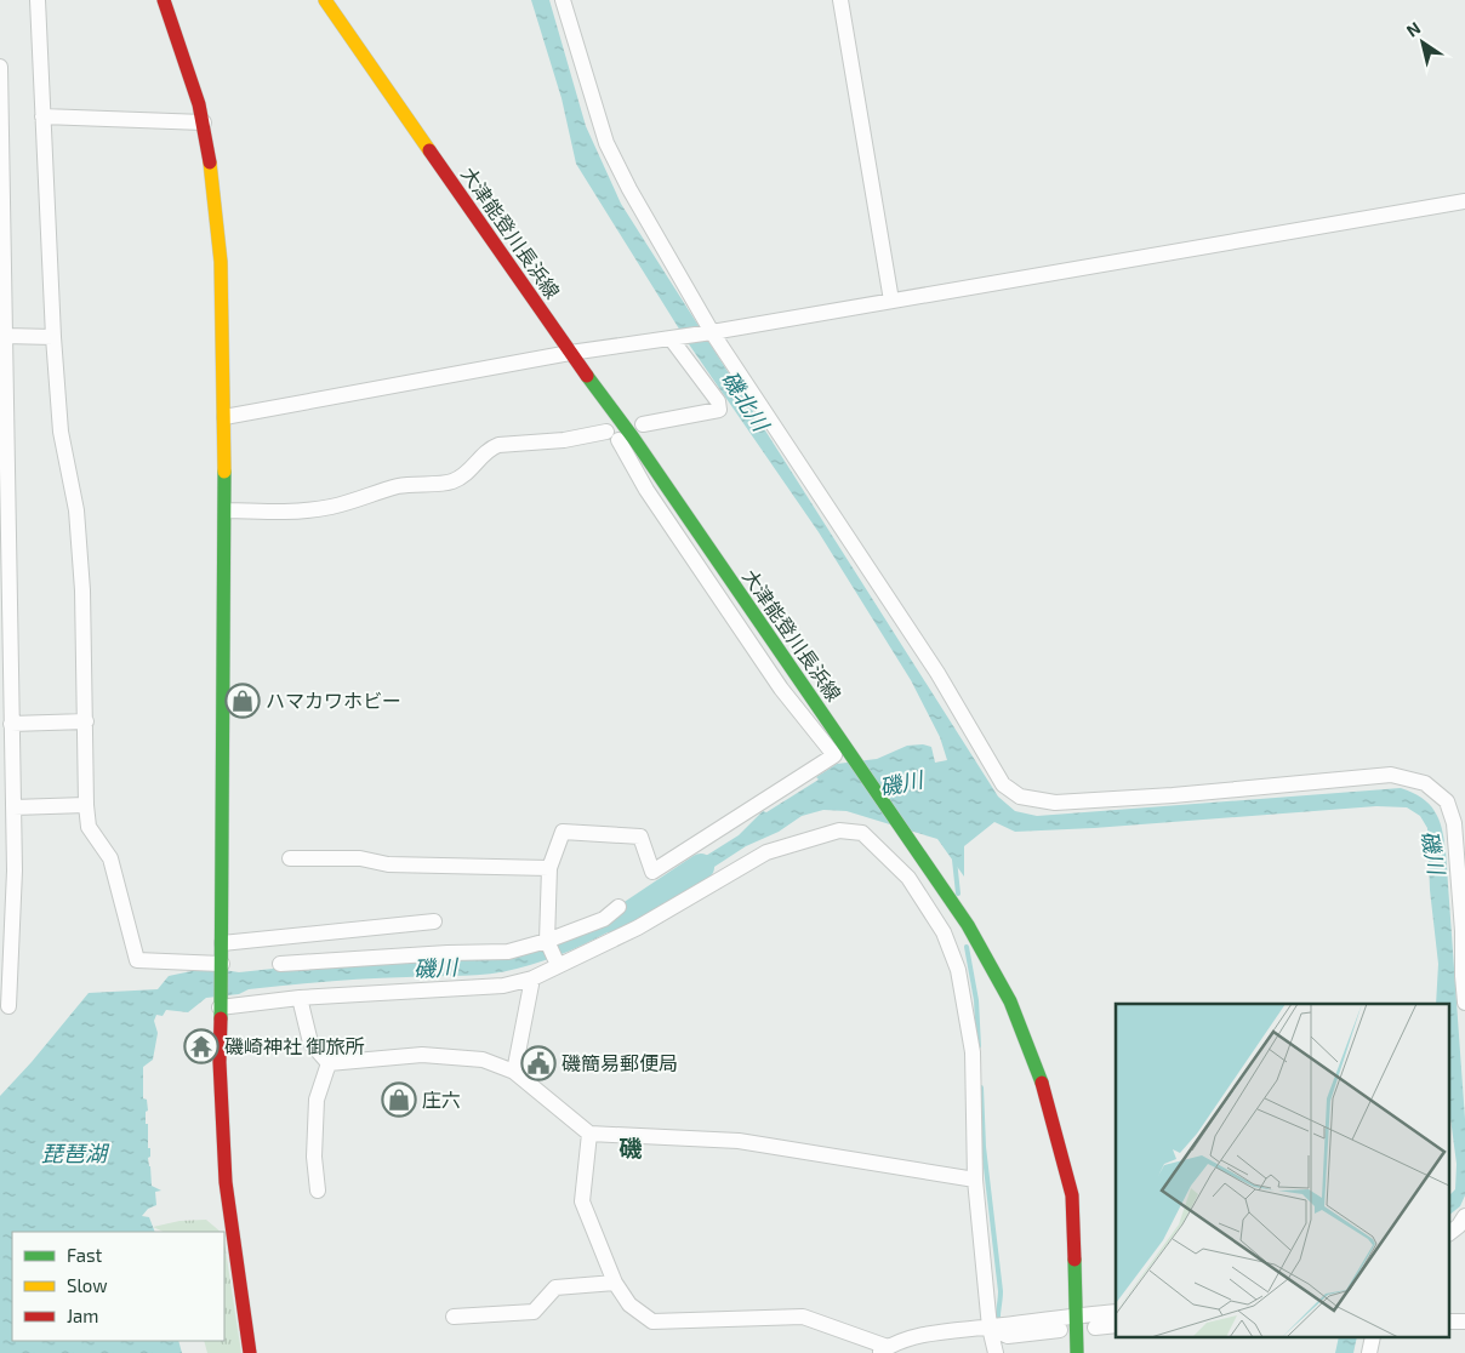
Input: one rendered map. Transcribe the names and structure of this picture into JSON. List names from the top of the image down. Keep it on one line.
{"streets":{"main road":["大津能登川長浜線"]},"districts":["磯"],"water":["磯北川","磯川","琵琶湖"],"places":{"shop":["ハマカワホビー","庄六"],"temple":["磯崎神社 御旅所"],"public building":["磯簡易郵便局"]},"legend":["Fast","Slow","Jam"],"north":"top left"}
